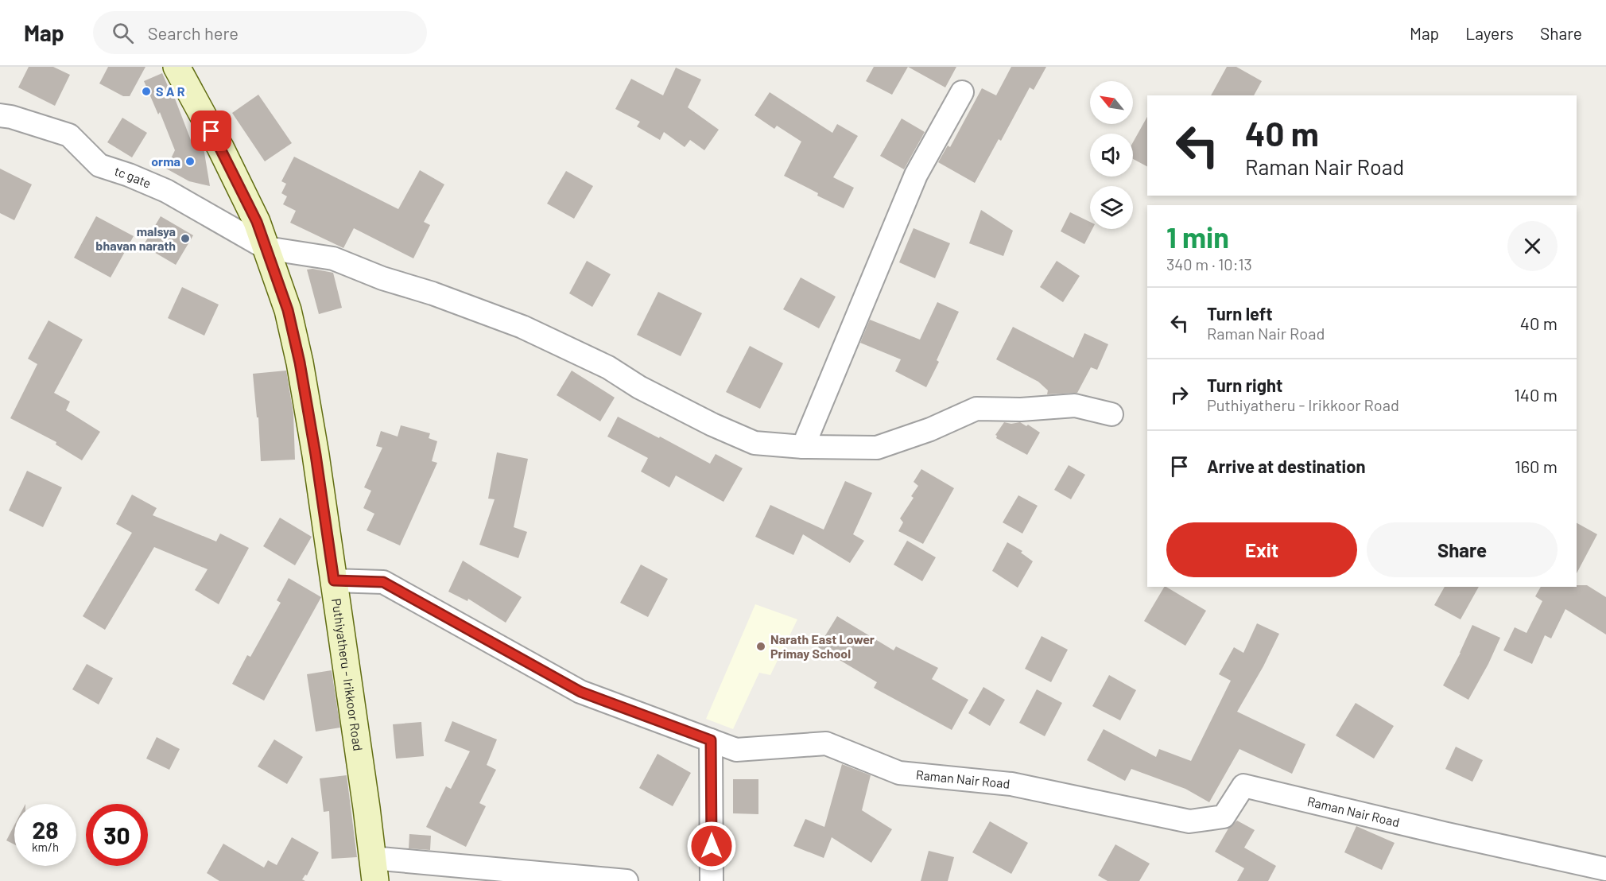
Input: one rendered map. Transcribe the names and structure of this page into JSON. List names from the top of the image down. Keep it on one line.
{"streets":{"main road":["Puthiyatheru - Irikkoor Road"],"street":["tc gate","Raman Nair Road"]},"crossings":[["tc gate","Puthiyatheru - Irikkoor Road"],["Puthiyatheru - Irikkoor Road","Raman Nair Road"]],"places":["S A R","orma","malsya bhavan narath","Narath East Lower Primay School"],"north":"top left","page":{"header":"Map","search":"Search here","nav":["Map","Layers","Share"],"turn":["40 m","Raman Nair Road"],"heading":["1 min","340 m · 10:13"],"list":[{"name":"Turn left","note":"Raman Nair Road","value":"40 m"},{"name":"Turn right","note":"Puthiyatheru - Irikkoor Road","value":"140 m"},{"name":"Arrive at destination","value":"160 m"}],"buttons":["Exit","Share"],"speed":"28 km/h","limit":"30"}}
